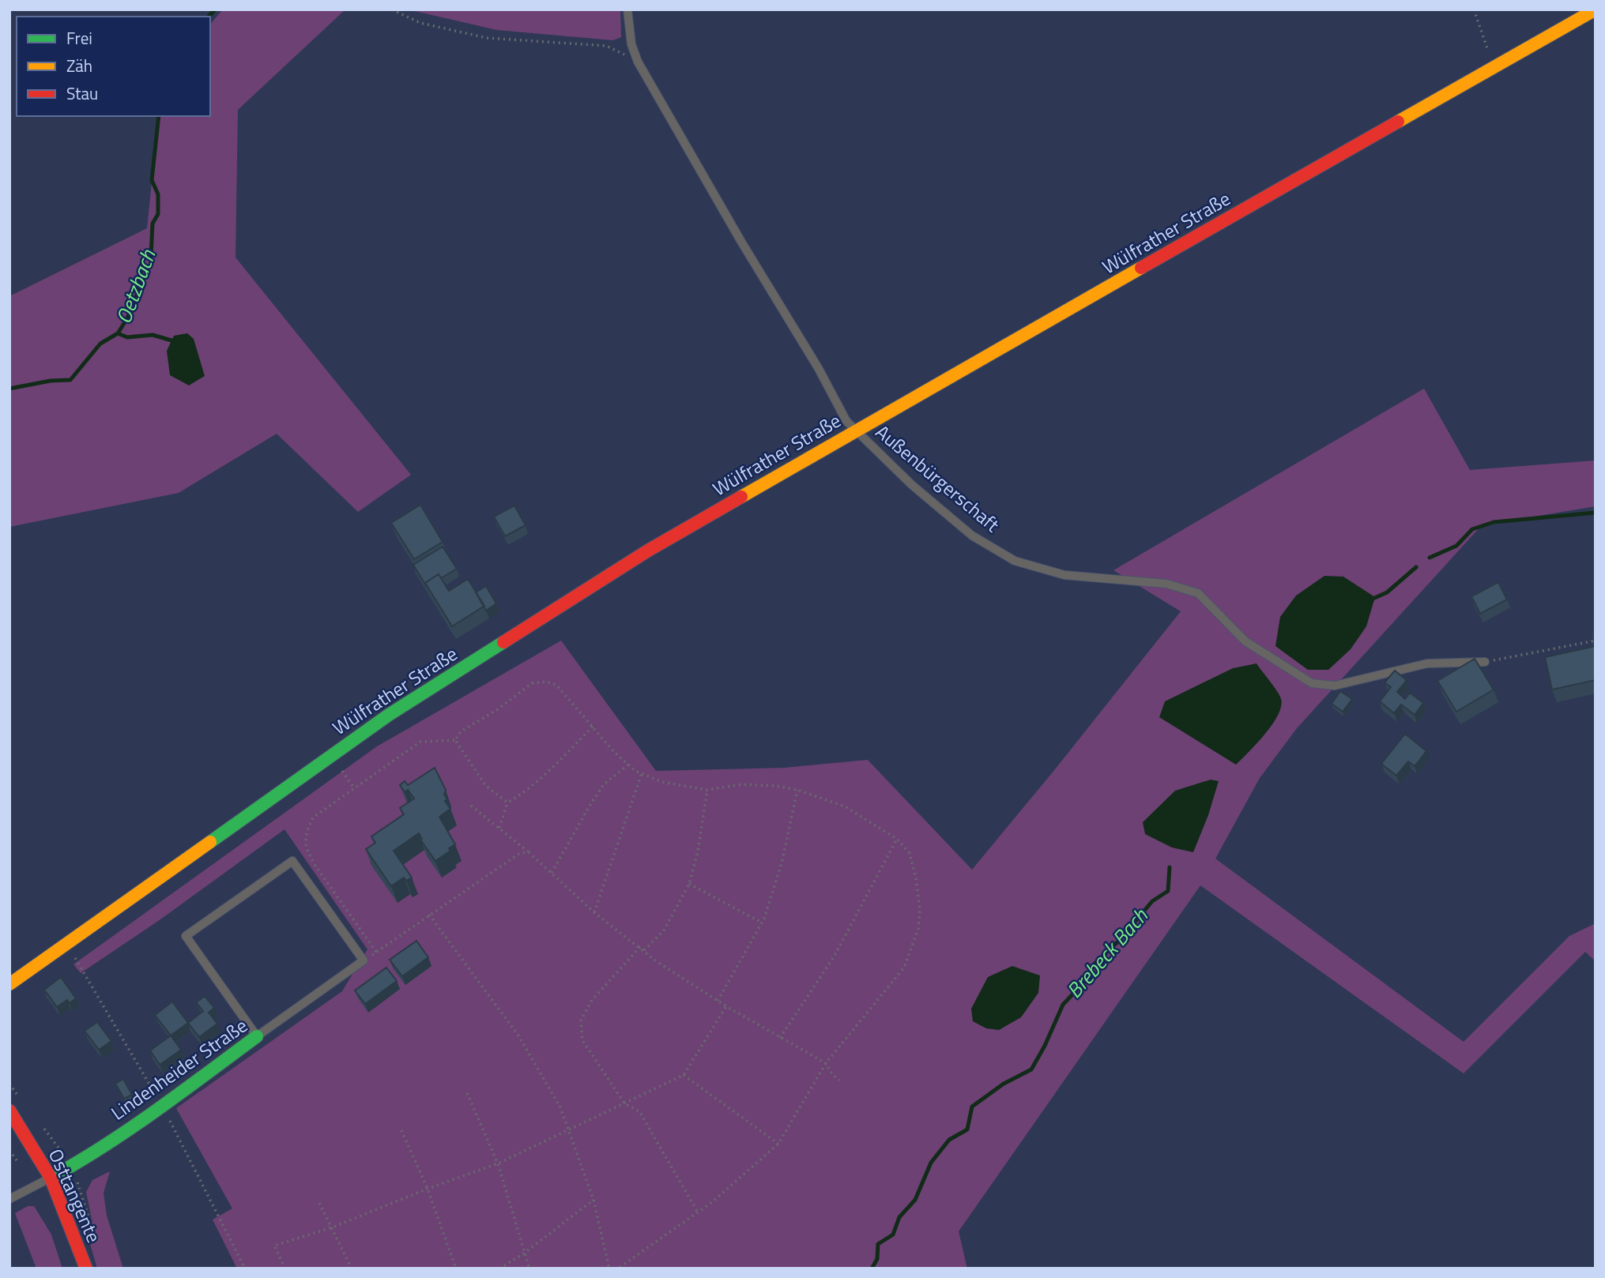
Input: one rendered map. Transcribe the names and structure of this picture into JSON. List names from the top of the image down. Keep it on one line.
{"streets":{"main road":["Wülfrather Straße","Lindenheider Straße","Osttangente"],"lane":["Außenbürgerschaft"]},"crossings":[["Wülfrather Straße","Außenbürgerschaft"],["Lindenheider Straße","Osttangente"]],"water":["Oetzbach","Brebeck Bach"],"legend":["Frei","Zäh","Stau"]}
